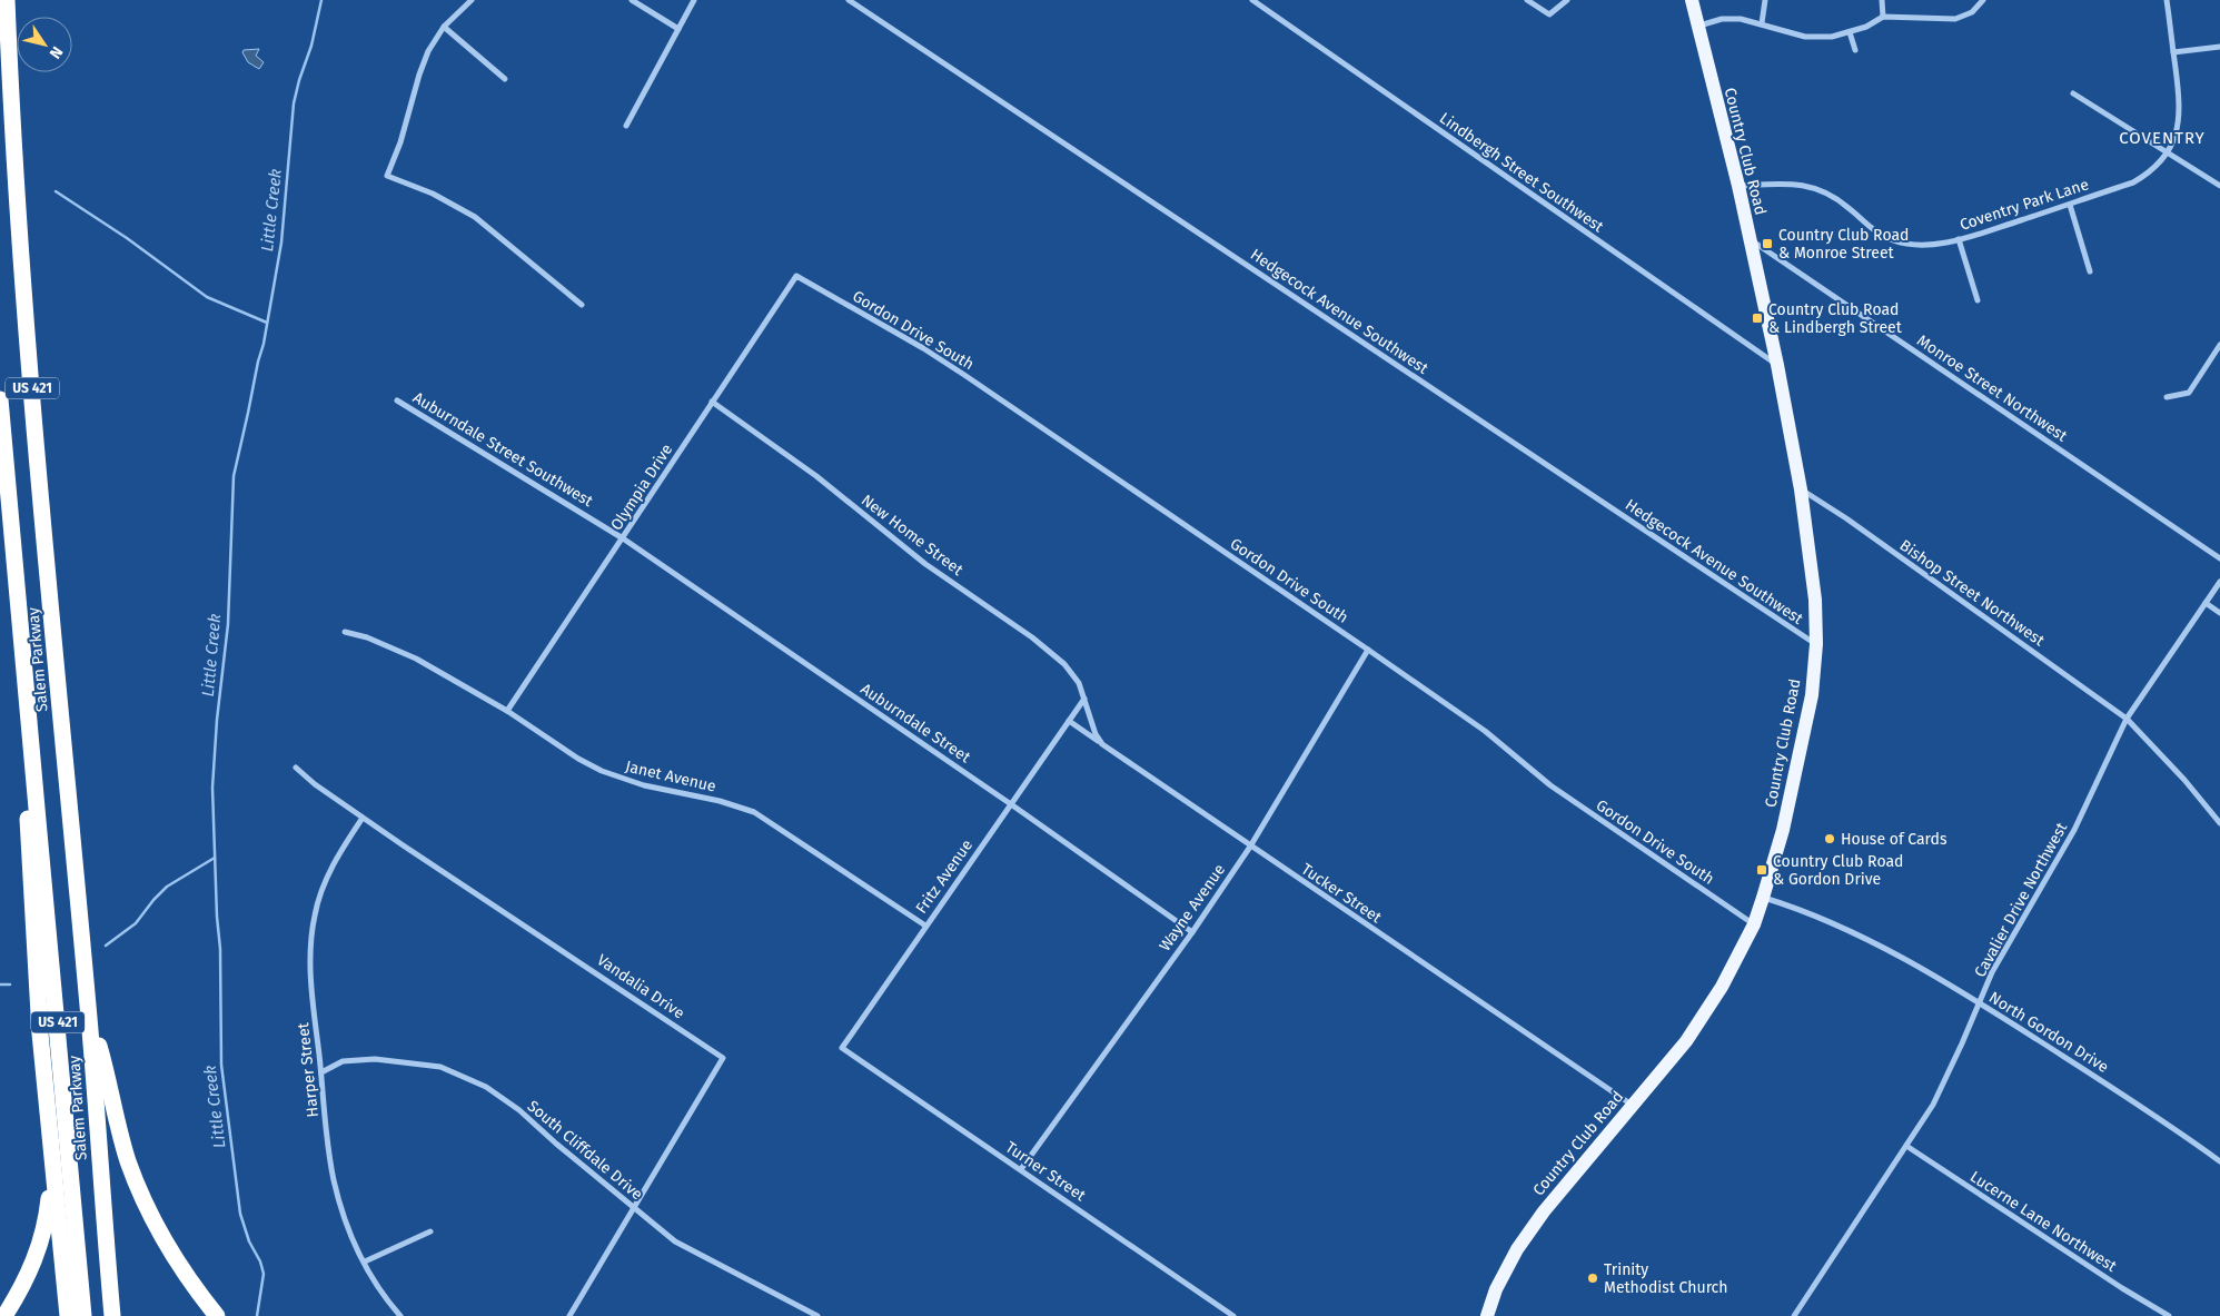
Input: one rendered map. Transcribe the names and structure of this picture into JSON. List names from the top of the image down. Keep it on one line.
{"streets":{"highway":["US 421","Salem Parkway"],"main road":["Country Club Road"],"street":["Lindbergh Street Southwest","Coventry Park Lane","Hedgecock Avenue Southwest","Gordon Drive South","Monroe Street Northwest","Auburndale Street Southwest","Olympia Drive","New Home Street","Bishop Street Northwest","Auburndale Street","Janet Avenue","Fritz Avenue","Tucker Street","Cavalier Drive Northwest","Wayne Avenue","Vandalia Drive","North Gordon Drive","Harper Street","South Cliffdale Drive","Turner Street","Lucerne Lane Northwest"]},"crossings":[["Country Club Road","Lindbergh Street Southwest"],["Country Club Road","Coventry Park Lane"],["Country Club Road","Hedgecock Avenue Southwest"],["Country Club Road","Gordon Drive South"],["Country Club Road","Monroe Street Northwest"],["Country Club Road","Bishop Street Northwest"],["Country Club Road","Tucker Street"],["Country Club Road","North Gordon Drive"],["Gordon Drive South","Olympia Drive"],["Gordon Drive South","Wayne Avenue"],["Auburndale Street Southwest","Olympia Drive"],["Auburndale Street Southwest","Auburndale Street"],["Olympia Drive","New Home Street"],["Olympia Drive","Auburndale Street"],["Olympia Drive","Janet Avenue"],["Bishop Street Northwest","Cavalier Drive Northwest"],["Auburndale Street","Fritz Avenue"],["Auburndale Street","Wayne Avenue"],["Janet Avenue","Fritz Avenue"],["Fritz Avenue","Tucker Street"],["Fritz Avenue","Turner Street"],["Tucker Street","Wayne Avenue"],["Cavalier Drive Northwest","North Gordon Drive"],["Cavalier Drive Northwest","Lucerne Lane Northwest"],["Wayne Avenue","Turner Street"],["Vandalia Drive","Harper Street"],["Vandalia Drive","South Cliffdale Drive"],["Harper Street","South Cliffdale Drive"]],"districts":["COVENTRY"],"water":["Little Creek"],"places":{"transit":["Country Club Road & Monroe Street","Country Club Road & Lindbergh Street","Country Club Road & Gordon Drive"],"other":["House of Cards","Trinity Methodist Church"]},"north":"bottom right"}
